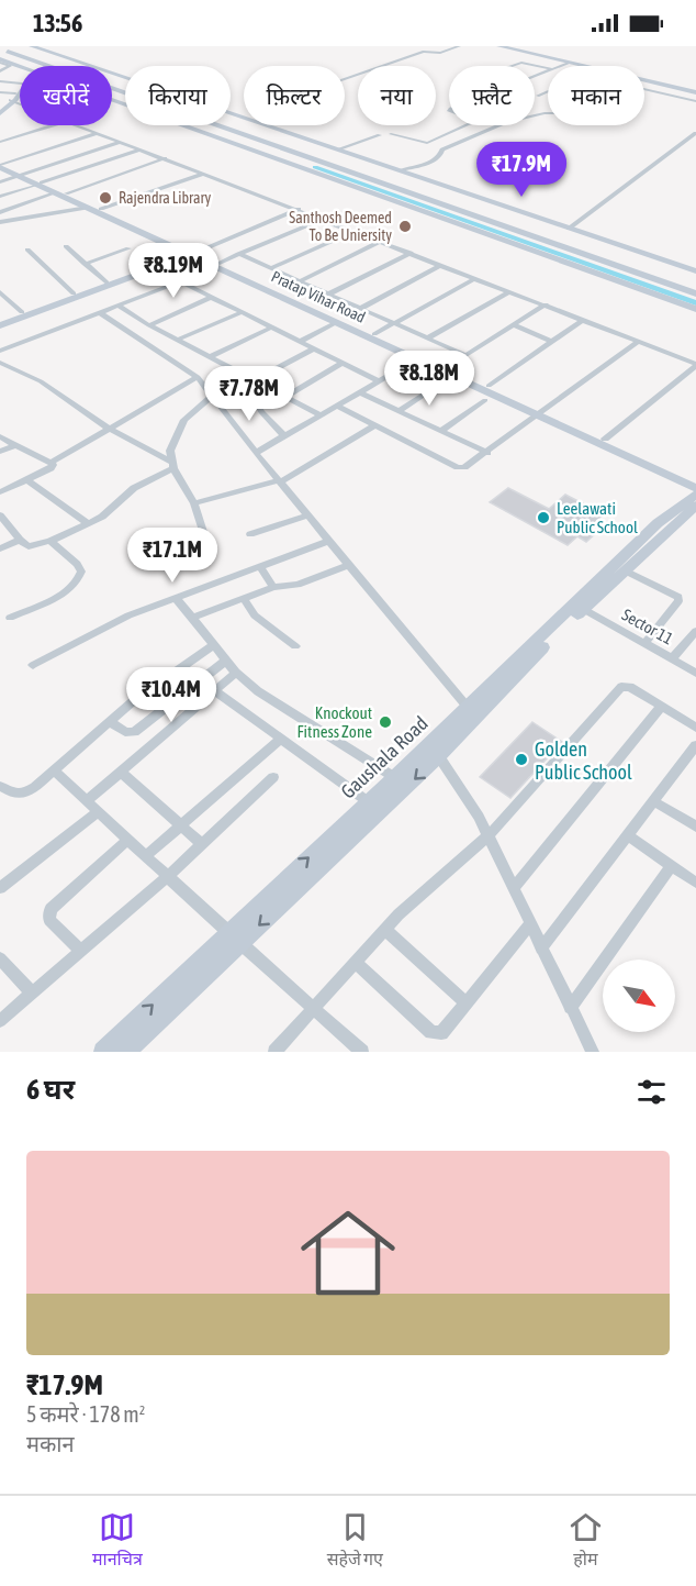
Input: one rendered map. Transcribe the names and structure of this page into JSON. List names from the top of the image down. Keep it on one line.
{"streets":{"street":["Pratap Vihar Road","Sector 11","Gaushala Road"]},"crossings":[["Pratap Vihar Road","Gaushala Road"],["Sector 11","Gaushala Road"]],"places":["Rajendra Library","Santhosh Deemed To Be Uniersity","Leelawati Public School","Knockout Fitness Zone","Golden Public School"],"north":"bottom right","page":{"status":"13:56","chip":["खरीदें","किराया","फ़िल्टर","नया","फ़्लैट","मकान"],"price":["₹17.9M","₹8.19M","₹8.18M","₹7.78M","₹17.1M","₹10.4M"],"heading":"6 घर","list":[{"name":"₹17.9M","note":"5 कमरे · 178 m² · मकान"}],"tabs":["मानचित्र","सहेजे गए","होम"]}}
